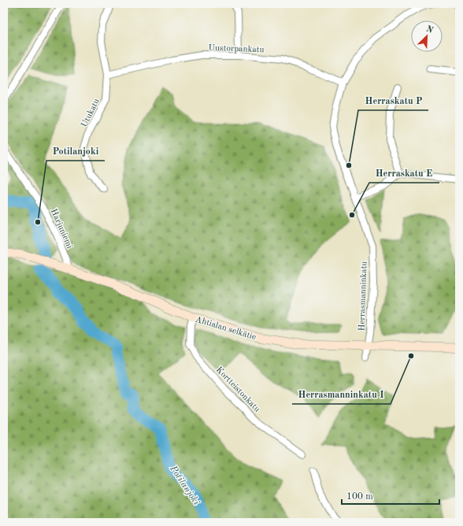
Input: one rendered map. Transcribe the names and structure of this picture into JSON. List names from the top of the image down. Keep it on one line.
{"streets":{"street":["Uustorpankatu","Utukatu","Harjuniemi","Herrasmanninkatu","Ahtialan selkätie","Kortteistonkatu"]},"crossings":[["Uustorpankatu","Utukatu"],["Uustorpankatu","Herrasmanninkatu"],["Harjuniemi","Ahtialan selkätie"],["Herrasmanninkatu","Ahtialan selkätie"],["Ahtialan selkätie","Kortteistonkatu"]],"water":["Potilanjoki"],"places":["Herraskatu P","Herraskatu E","Potilanjoki","Herrasmanninkatu I"],"scale_bar":"100 m","north":"top right"}
